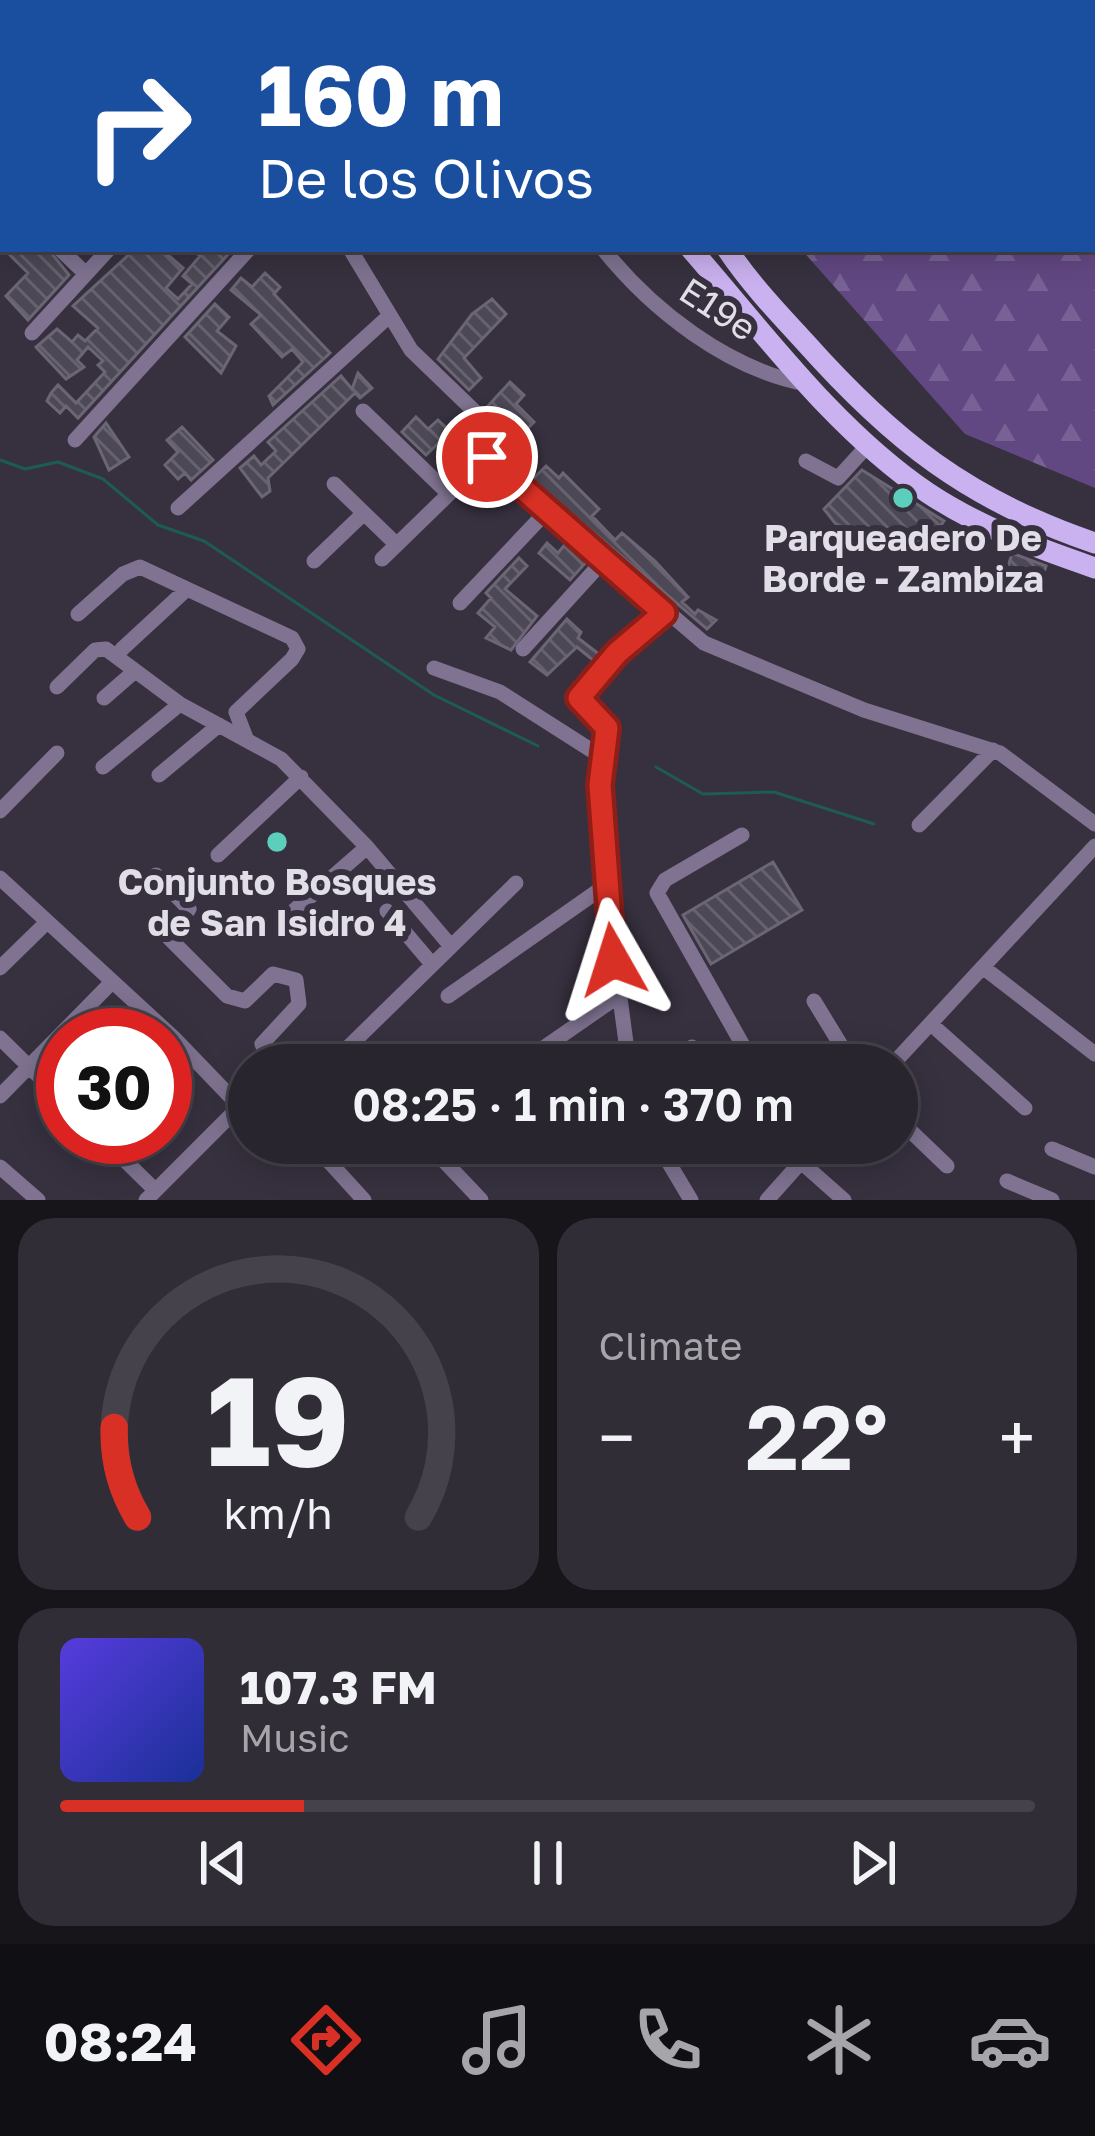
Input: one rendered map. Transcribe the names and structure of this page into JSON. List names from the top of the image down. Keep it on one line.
{"streets":{"street":["E19e"]},"places":["Parqueadero De Borde - Zambiza","Conjunto Bosques de San Isidro 4"],"page":{"turn":["160 m","De los Olivos"],"limit":"30","trip":"08:25 · 1 min · 370 m","tile":"Climate","heat":["−","22°","+"],"song":["107.3 FM","Music"],"tabs":"08:24","gauge":["19","km/h"]}}
